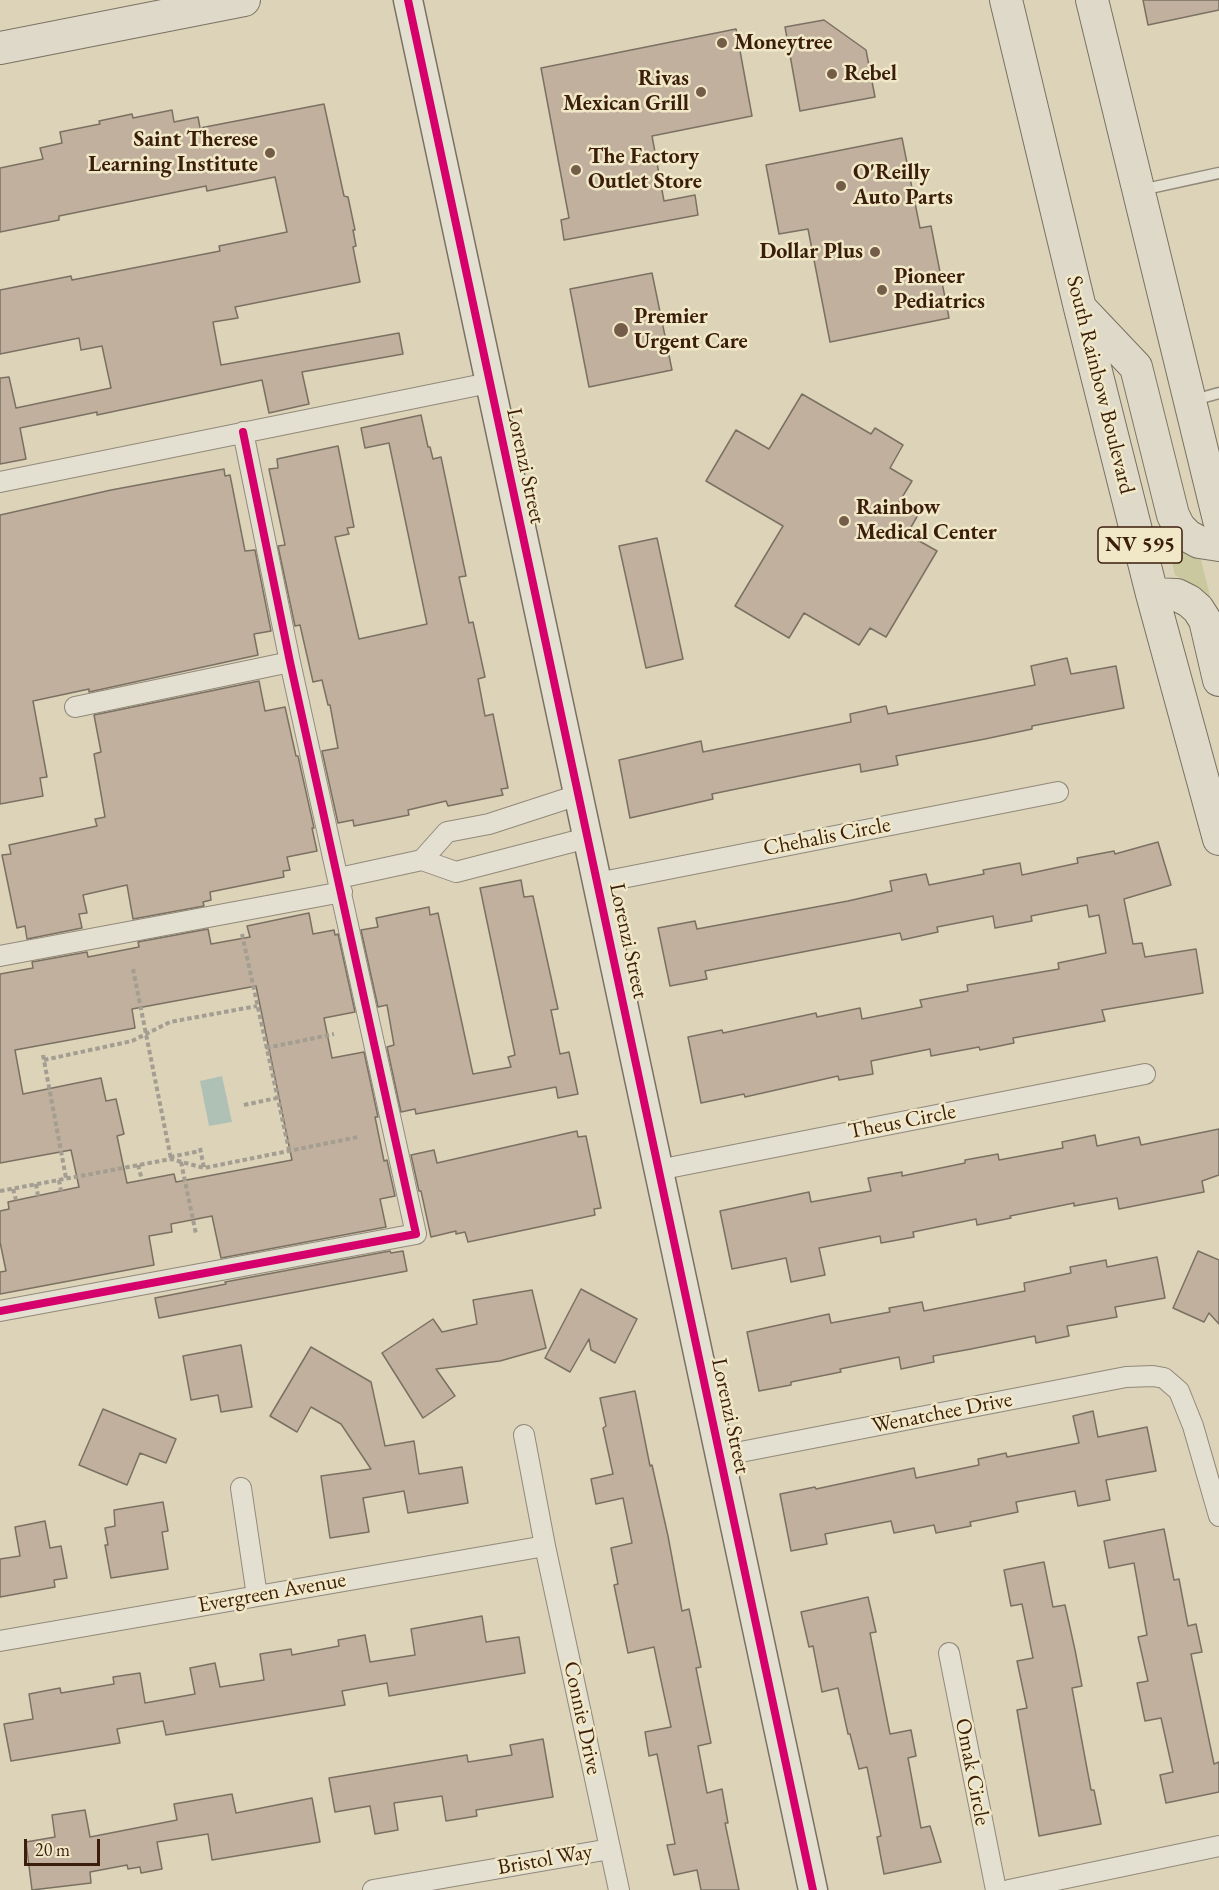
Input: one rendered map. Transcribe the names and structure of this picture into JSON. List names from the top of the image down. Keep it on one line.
{"streets":{"main road":["South Rainbow Boulevard","NV 595"],"street":["Lorenzi Street","Chehalis Circle","Theus Circle","Wenatchee Drive","Evergreen Avenue","Connie Drive","Omak Circle","Bristol Way"]},"crossings":[["Lorenzi Street","Chehalis Circle"],["Lorenzi Street","Theus Circle"],["Lorenzi Street","Wenatchee Drive"],["Evergreen Avenue","Connie Drive"],["Connie Drive","Bristol Way"]],"places":["Moneytree","Rebel","Rivas Mexican Grill","Saint Therese Learning Institute","The Factory Outlet Store","O'Reilly Auto Parts","Dollar Plus","Pioneer Pediatrics","Premier Urgent Care","Rainbow Medical Center"],"scale_bar":"20 m"}
